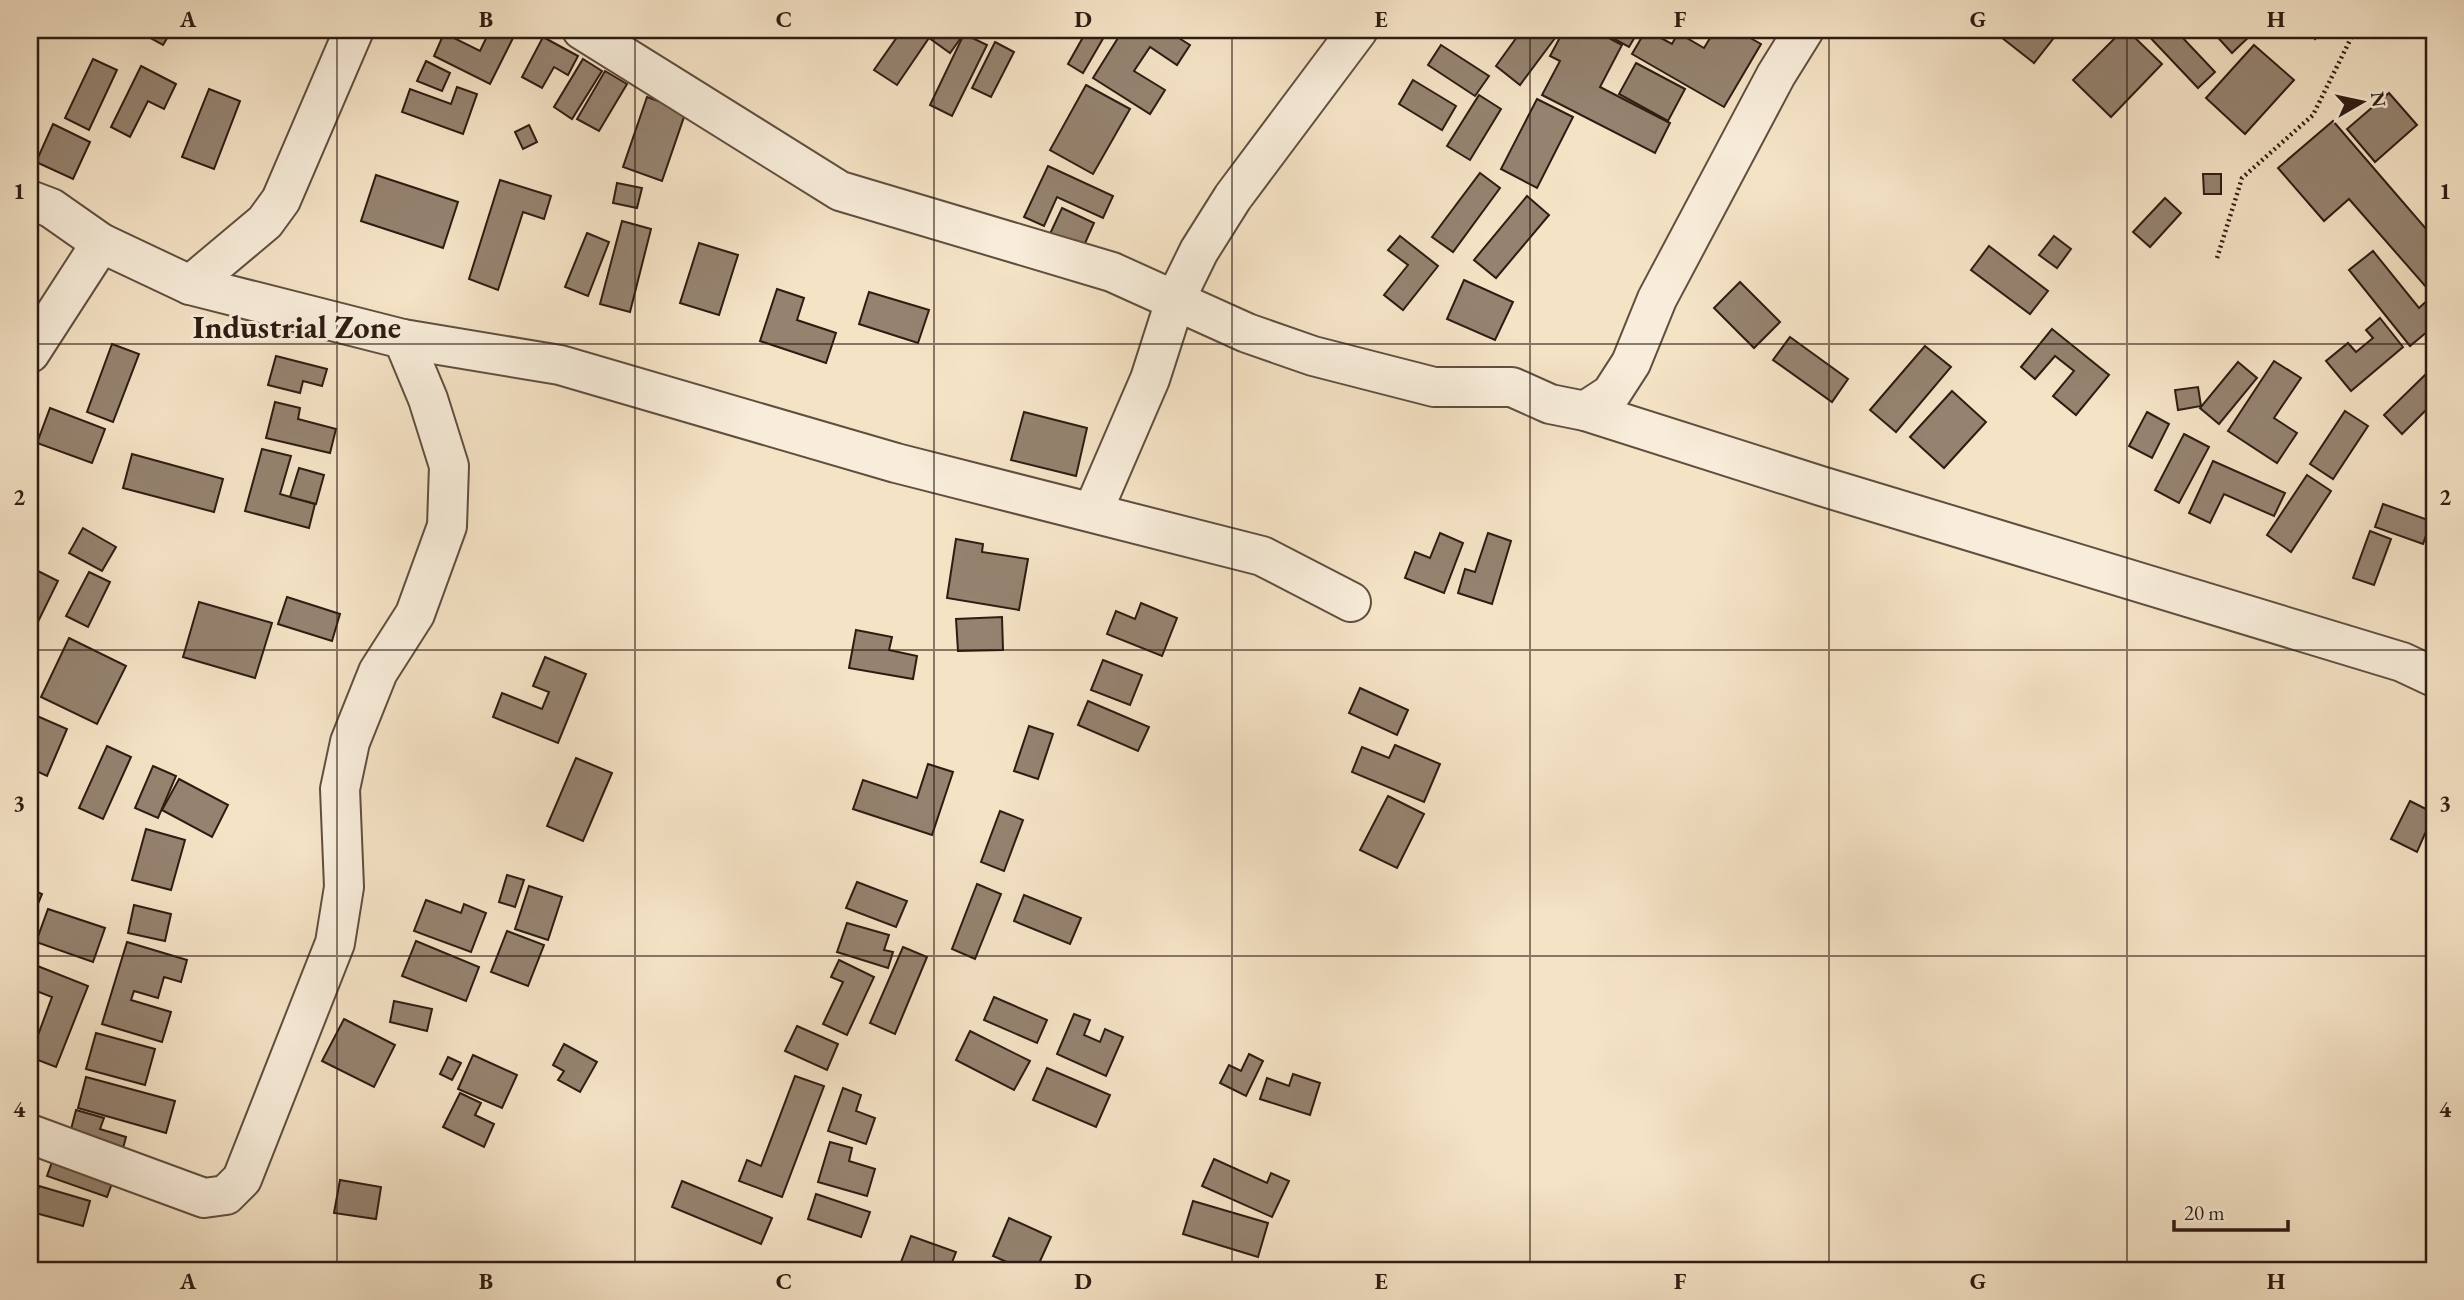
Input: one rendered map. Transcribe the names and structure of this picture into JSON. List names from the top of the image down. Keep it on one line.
{"districts":["Industrial Zone"],"scale_bar":"20 m","north":"right","grid":{"columns":["A","B","C","D","E","F","G","H"],"rows":["1","2","3","4"]}}
